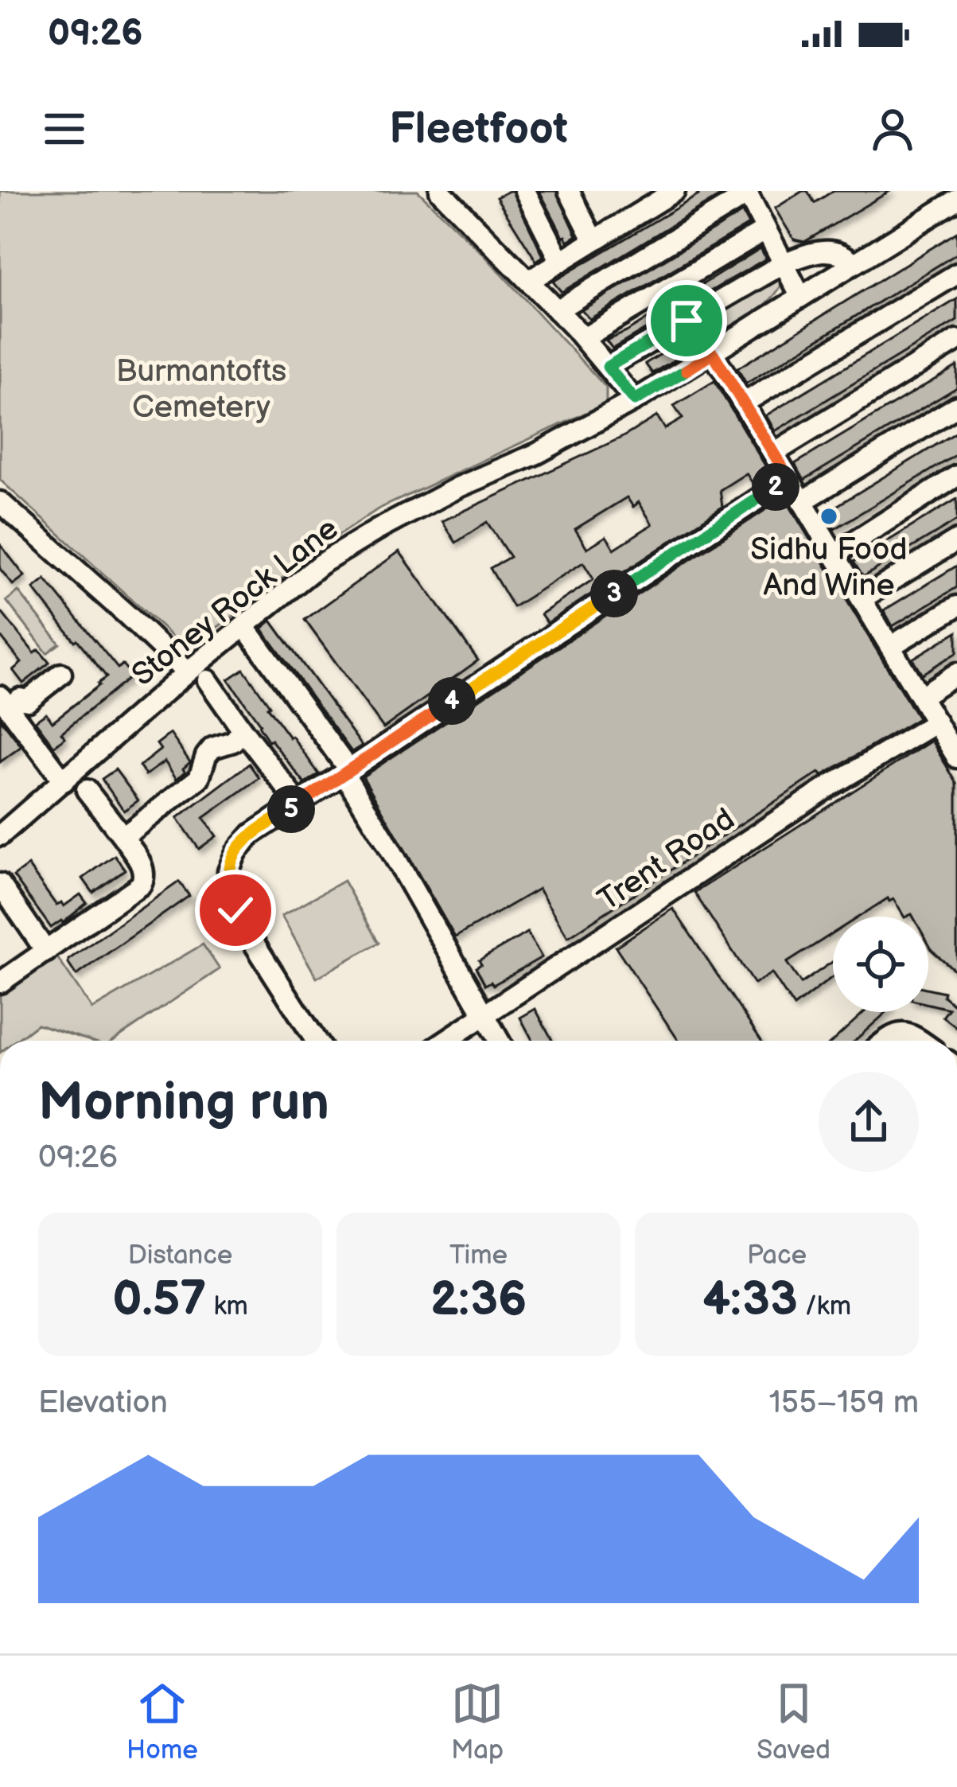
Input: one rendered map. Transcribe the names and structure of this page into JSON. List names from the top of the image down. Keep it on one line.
{"streets":{"street":["Stoney Rock Lane","Trent Road"]},"parks":["Burmantofts Cemetery"],"places":["Sidhu Food And Wine"],"page":{"status":"09:26","header":"Fleetfoot","pins":["2","3","4","5"],"heading":["Morning run","09:26"],"stats":[["Distance","0.57 km"],["Time","2:36"],["Pace","4:33 /km"]],"chart":["Elevation","155–159 m"],"tabs":["Home","Map","Saved"]}}
